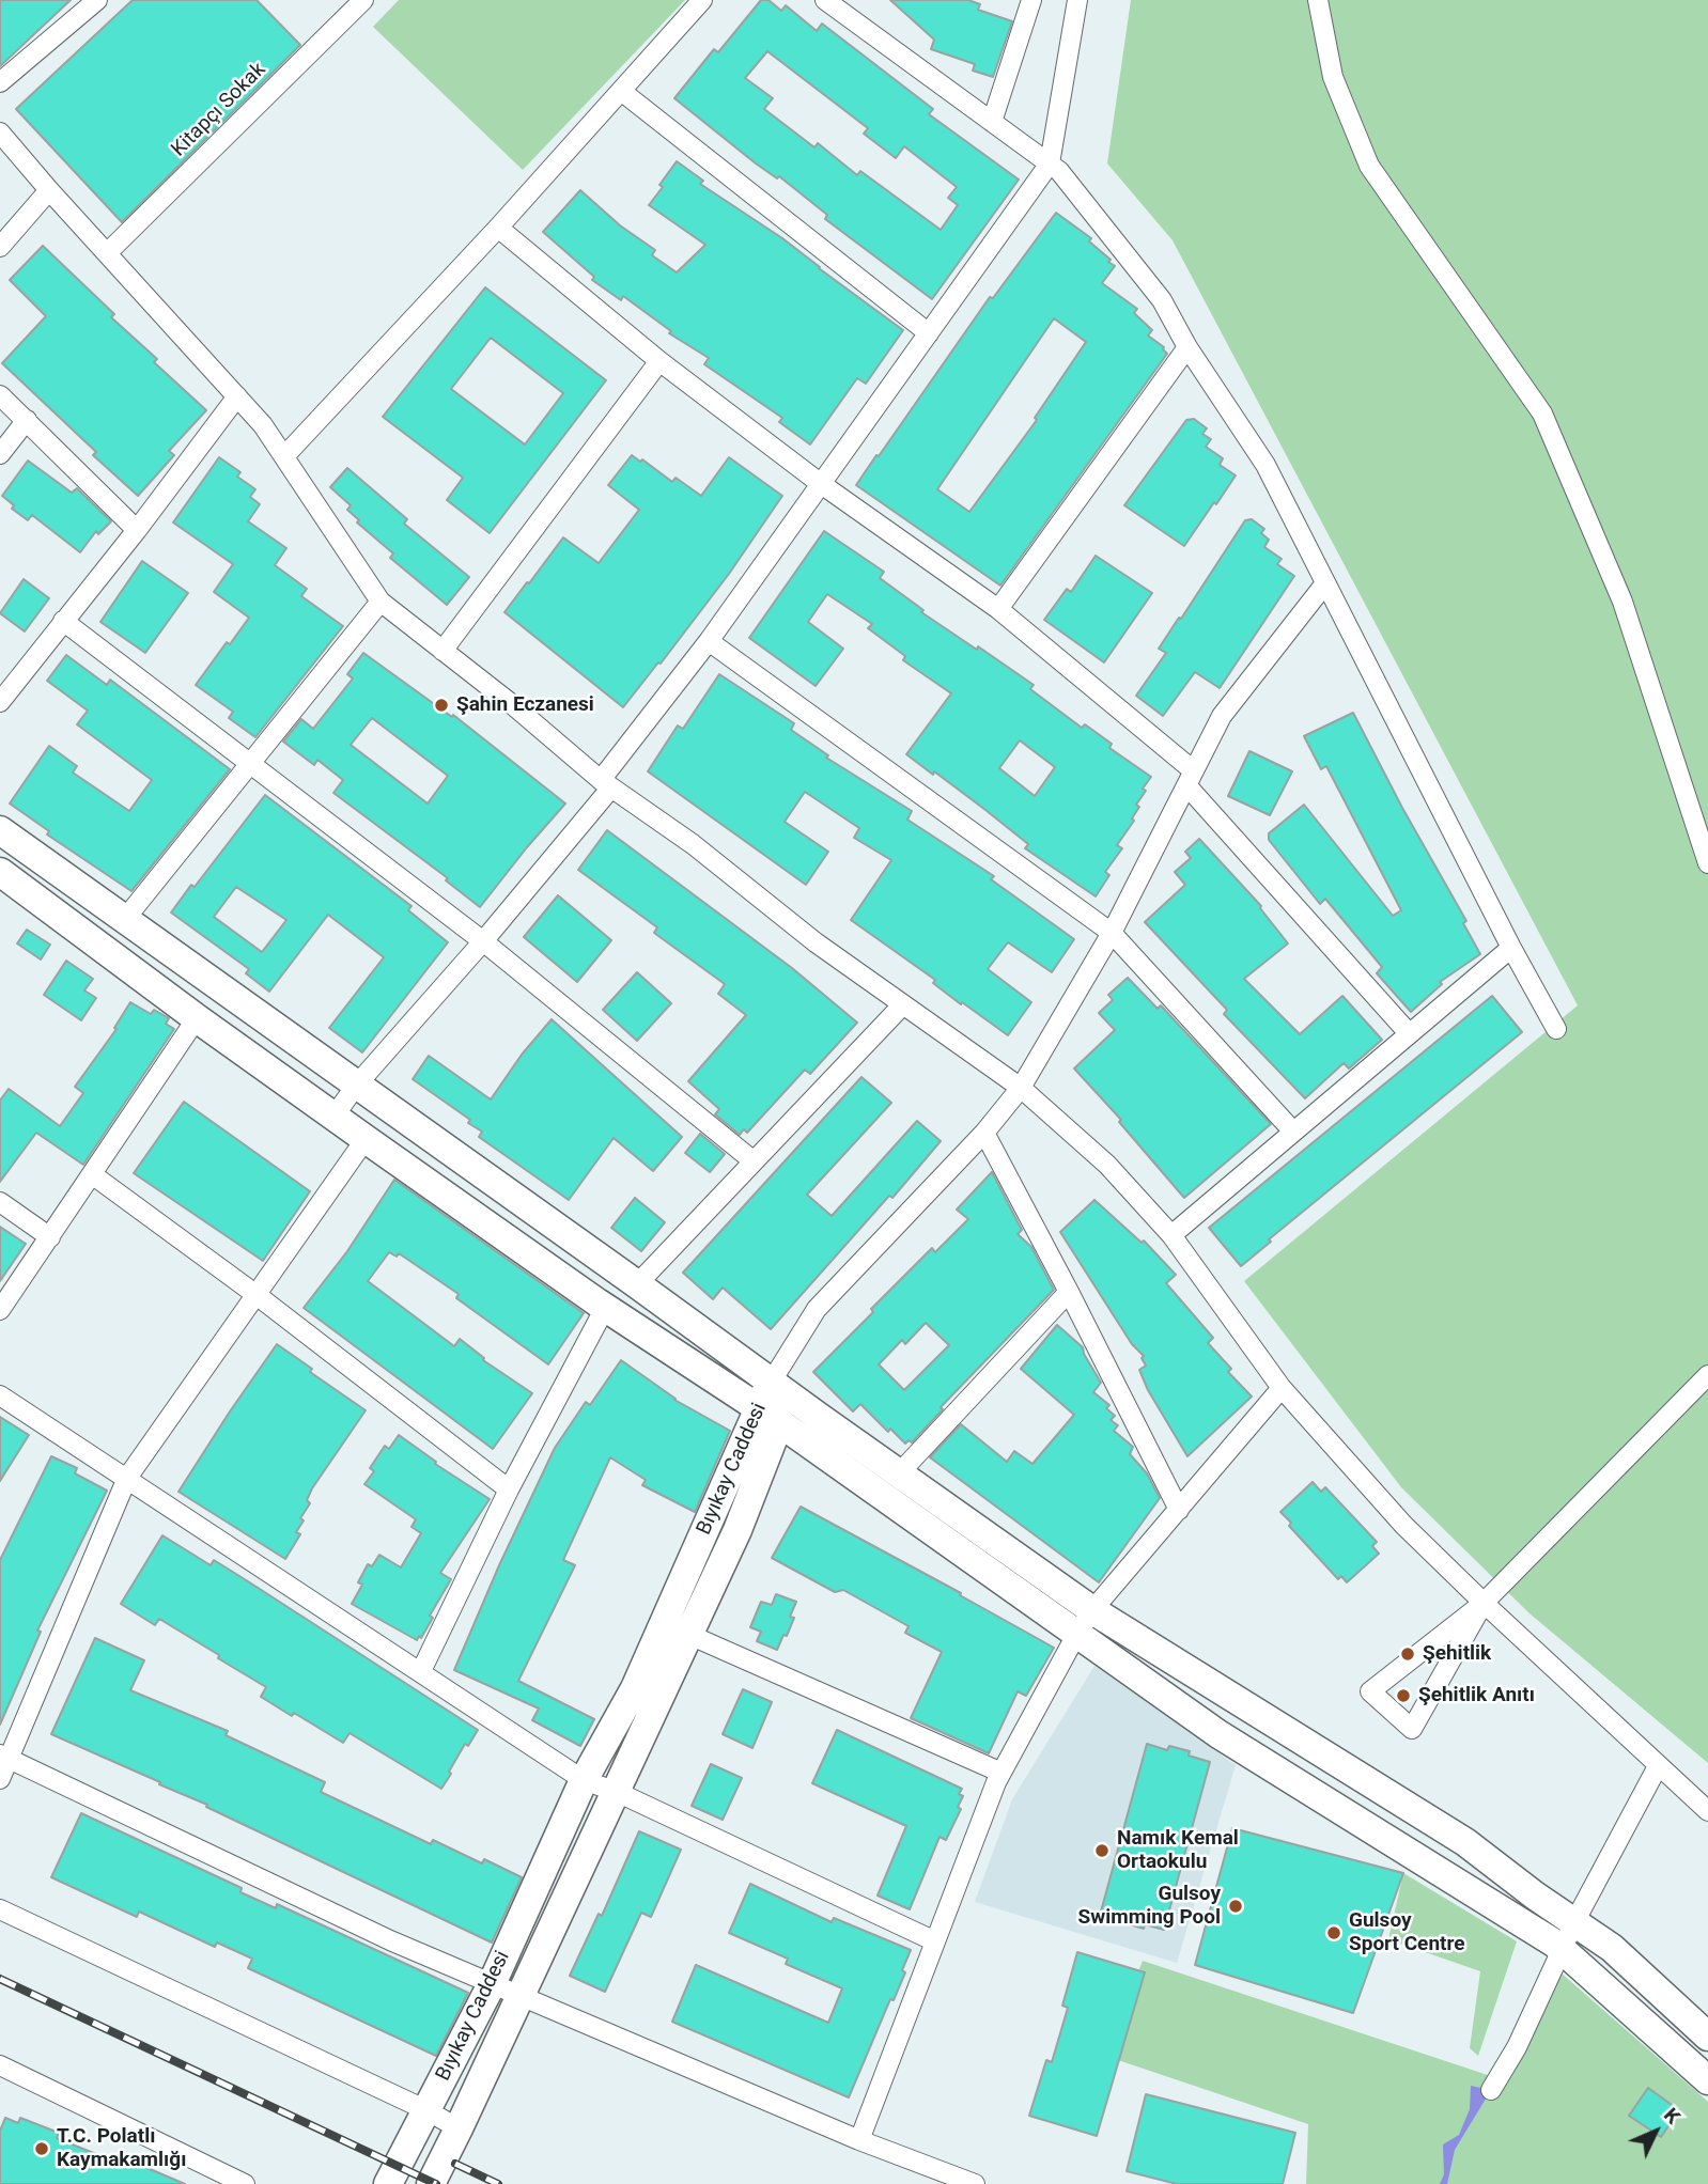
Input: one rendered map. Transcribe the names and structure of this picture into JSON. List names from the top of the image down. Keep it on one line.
{"streets":{"street":["Kitapçı Sokak","Bıyıkay Caddesi"]},"places":["Şahin Eczanesi","Şehitlik","Şehitlik Anıtı","Namık Kemal Ortaokulu","Gulsoy Swimming Pool","Gulsoy Sport Centre","T.C. Polatlı Kaymakamlığı"],"north":"top right"}
